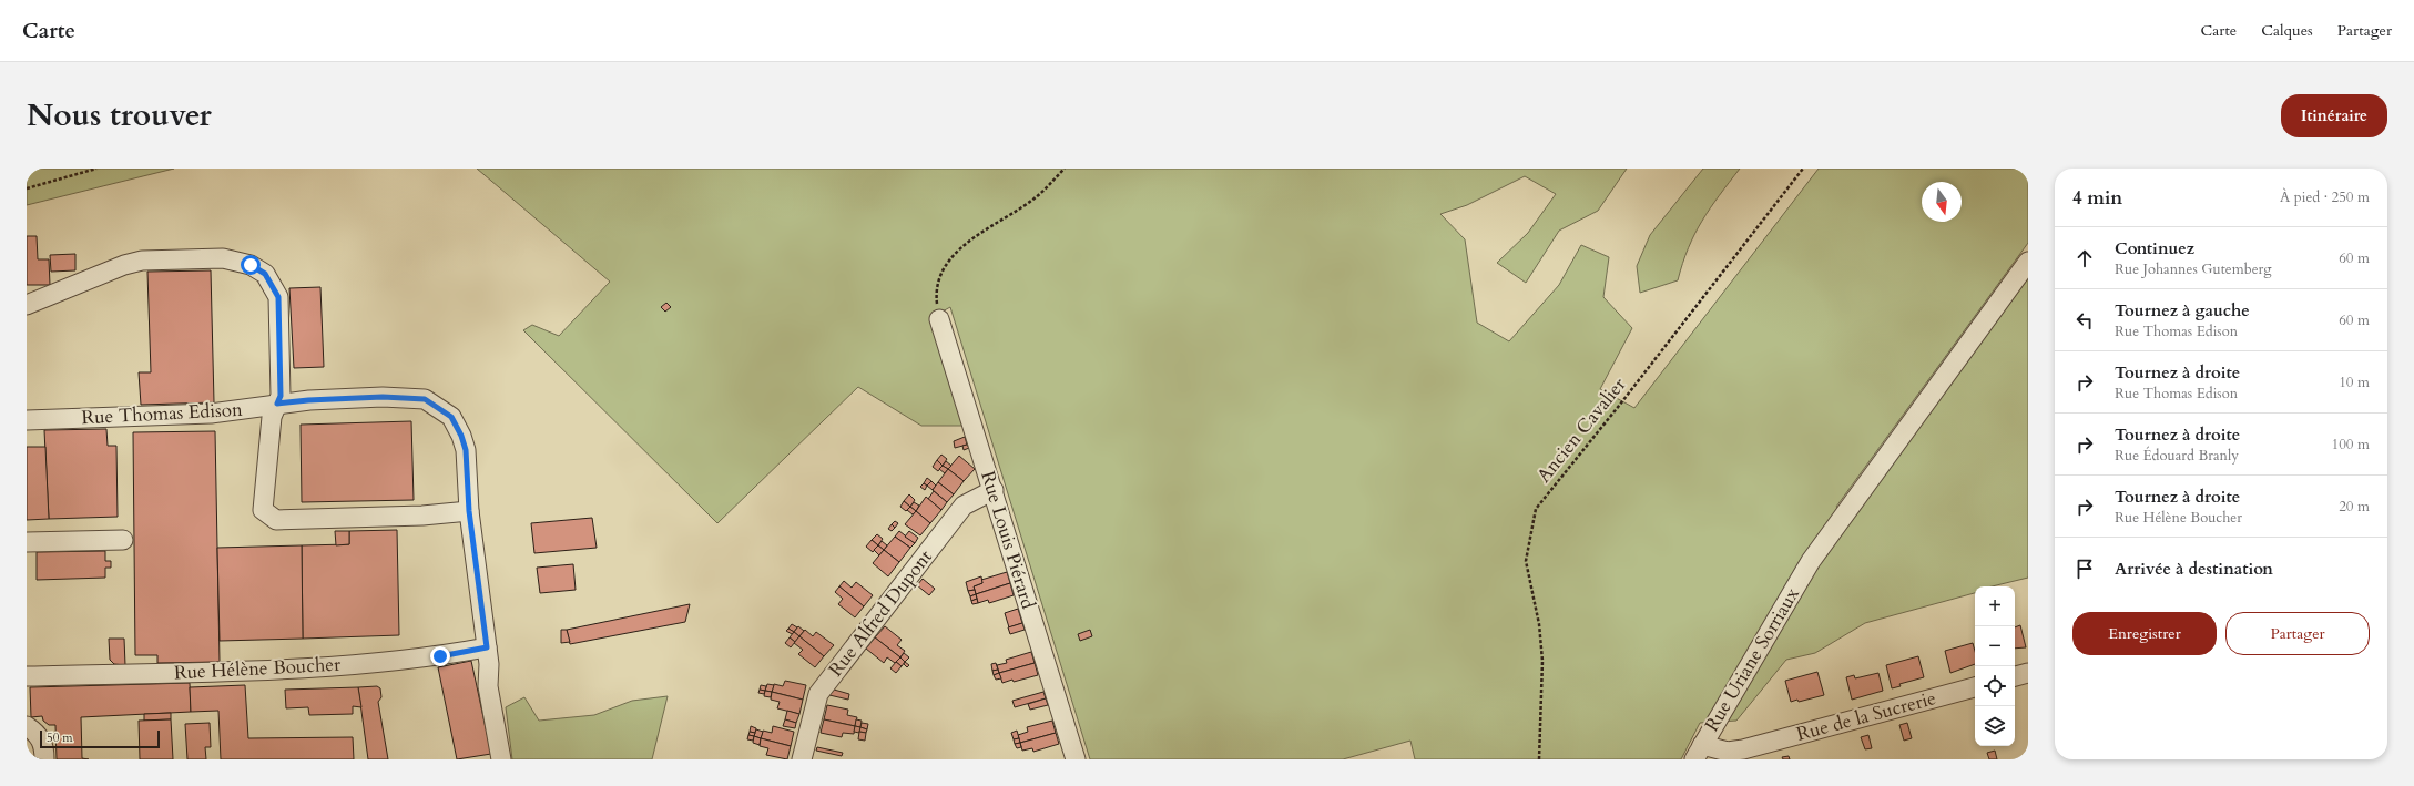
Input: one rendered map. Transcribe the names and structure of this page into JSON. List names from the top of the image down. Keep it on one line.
{"streets":{"street":["Rue Thomas Edison","Rue Louis Piérard","Rue Alfred Dupont","Rue Uriane Sorriaux","Rue Hélène Boucher","Rue de la Sucrerie"],"path":["Ancien Cavalier"]},"crossings":[["Rue Louis Piérard","Rue Alfred Dupont"],["Rue Uriane Sorriaux","Rue de la Sucrerie"]],"scale_bar":"50 m","north":"bottom","page":{"header":"Carte","nav":["Carte","Calques","Partager"],"title":"Nous trouver","buttons":["Itinéraire",["Enregistrer","Partager"]],"heading":["4 min","À pied · 250 m"],"list":[["Continuez","Rue Johannes Gutemberg","60 m"],["Tournez à gauche","Rue Thomas Edison","60 m"],["Tournez à droite","Rue Thomas Edison","10 m"],["Tournez à droite","Rue Édouard Branly","100 m"],["Tournez à droite","Rue Hélène Boucher","20 m"],"Arrivée à destination"],"map_buttons":["+","−"],"scale":"50 m"}}
